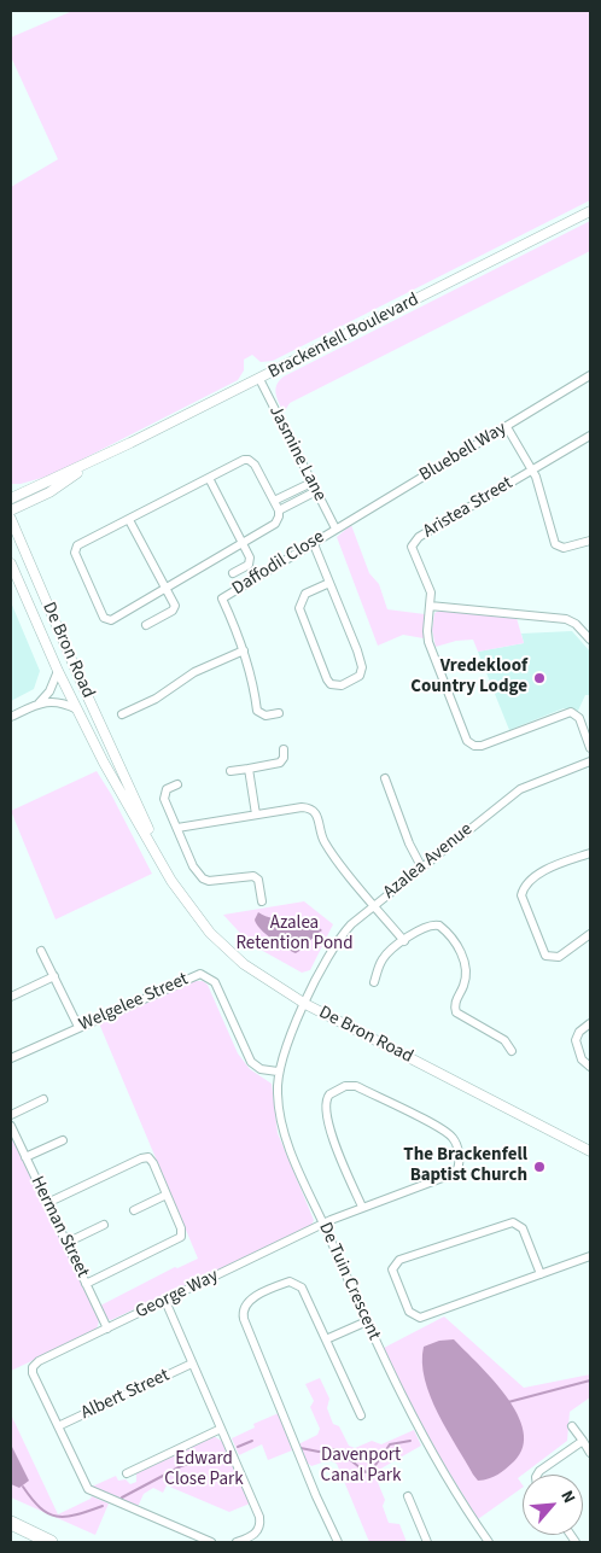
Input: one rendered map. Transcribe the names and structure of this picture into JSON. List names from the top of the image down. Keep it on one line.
{"streets":{"street":["Brackenfell Boulevard","Bluebell Way","Jasmine Lane","Aristea Street","Daffodil Close","De Bron Road","Azalea Avenue","Welgelee Street","Herman Street","De Tuin Crescent","George Way","Albert Street"]},"crossings":[["Brackenfell Boulevard","Jasmine Lane"],["Bluebell Way","Jasmine Lane"],["Bluebell Way","Daffodil Close"],["Jasmine Lane","Daffodil Close"],["De Bron Road","Azalea Avenue"],["De Bron Road","De Tuin Crescent"],["Azalea Avenue","De Tuin Crescent"],["Welgelee Street","De Tuin Crescent"],["Herman Street","George Way"],["De Tuin Crescent","George Way"],["George Way","Albert Street"]],"parks":["Azalea Retention Pond","Davenport Canal Park","Edward Close Park"],"places":["Vredekloof Country Lodge","The Brackenfell Baptist Church"],"north":"top right"}
